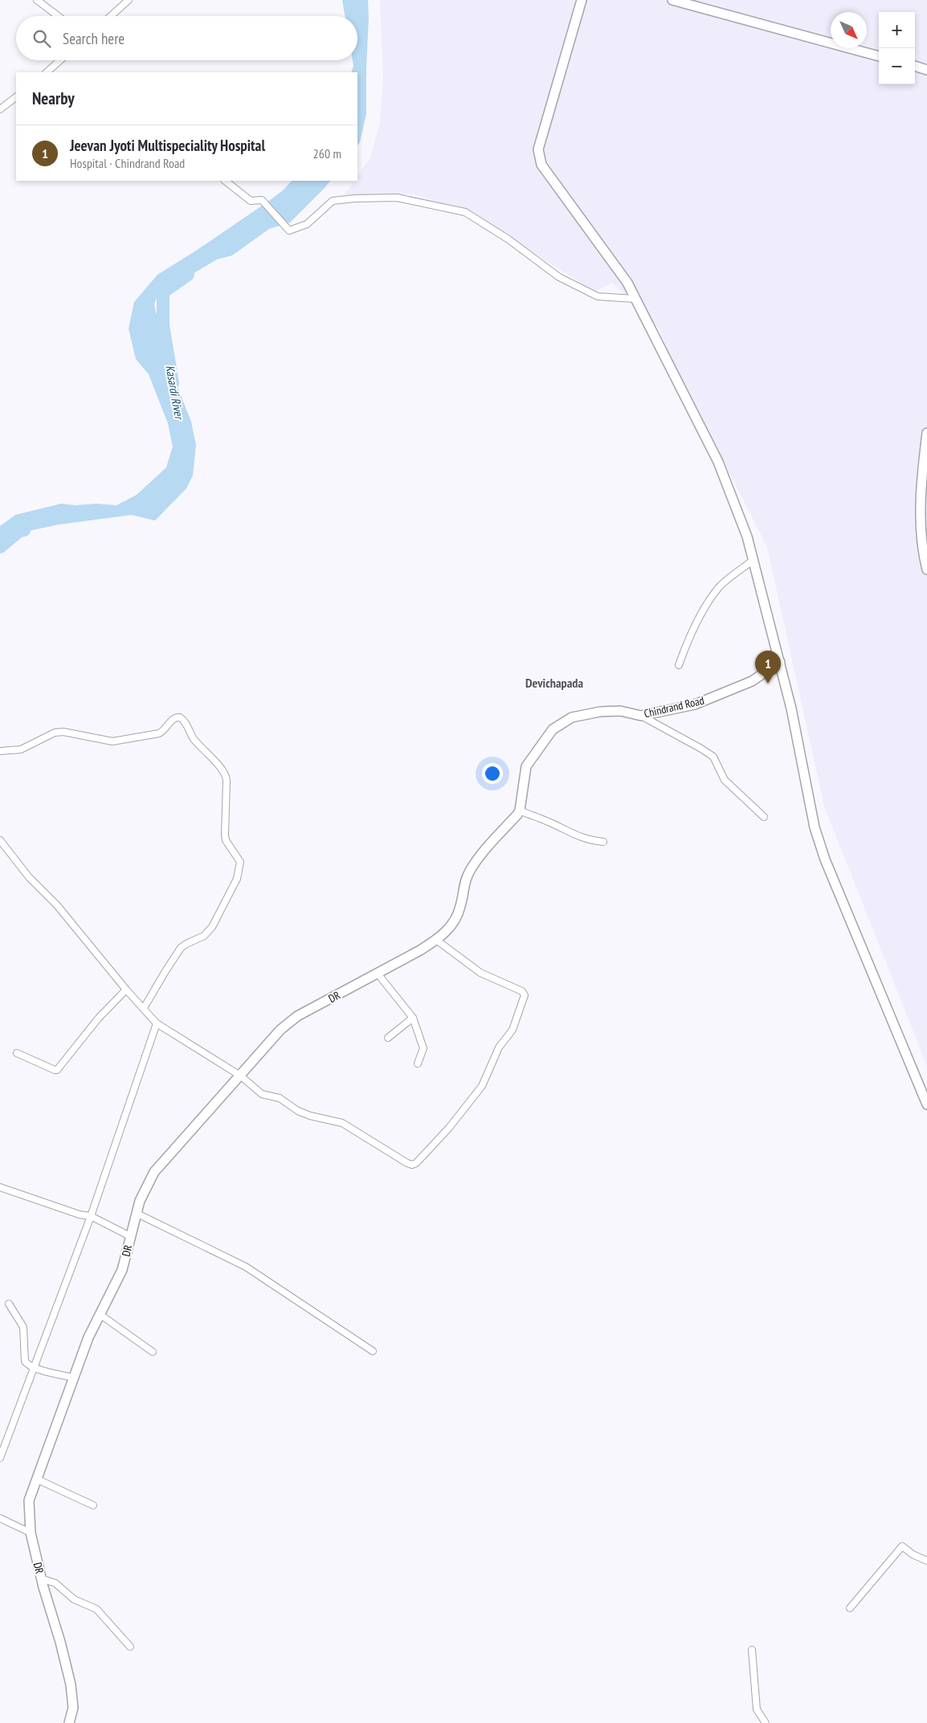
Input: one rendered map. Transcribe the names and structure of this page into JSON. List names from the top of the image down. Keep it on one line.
{"streets":{"main road":["Chindrand Road","DR"]},"crossings":[["Chindrand Road","DR"]],"districts":["Devichapada"],"water":["Kasardi River"],"north":"bottom right","page":{"map_buttons":["+","−"],"search":"Search here","heading":"Nearby","list":[{"mark":"1","name":"Jeevan Jyoti Multispeciality Hospital","note":"Hospital · Chindrand Road","value":"260 m"}],"pins":"1"}}
